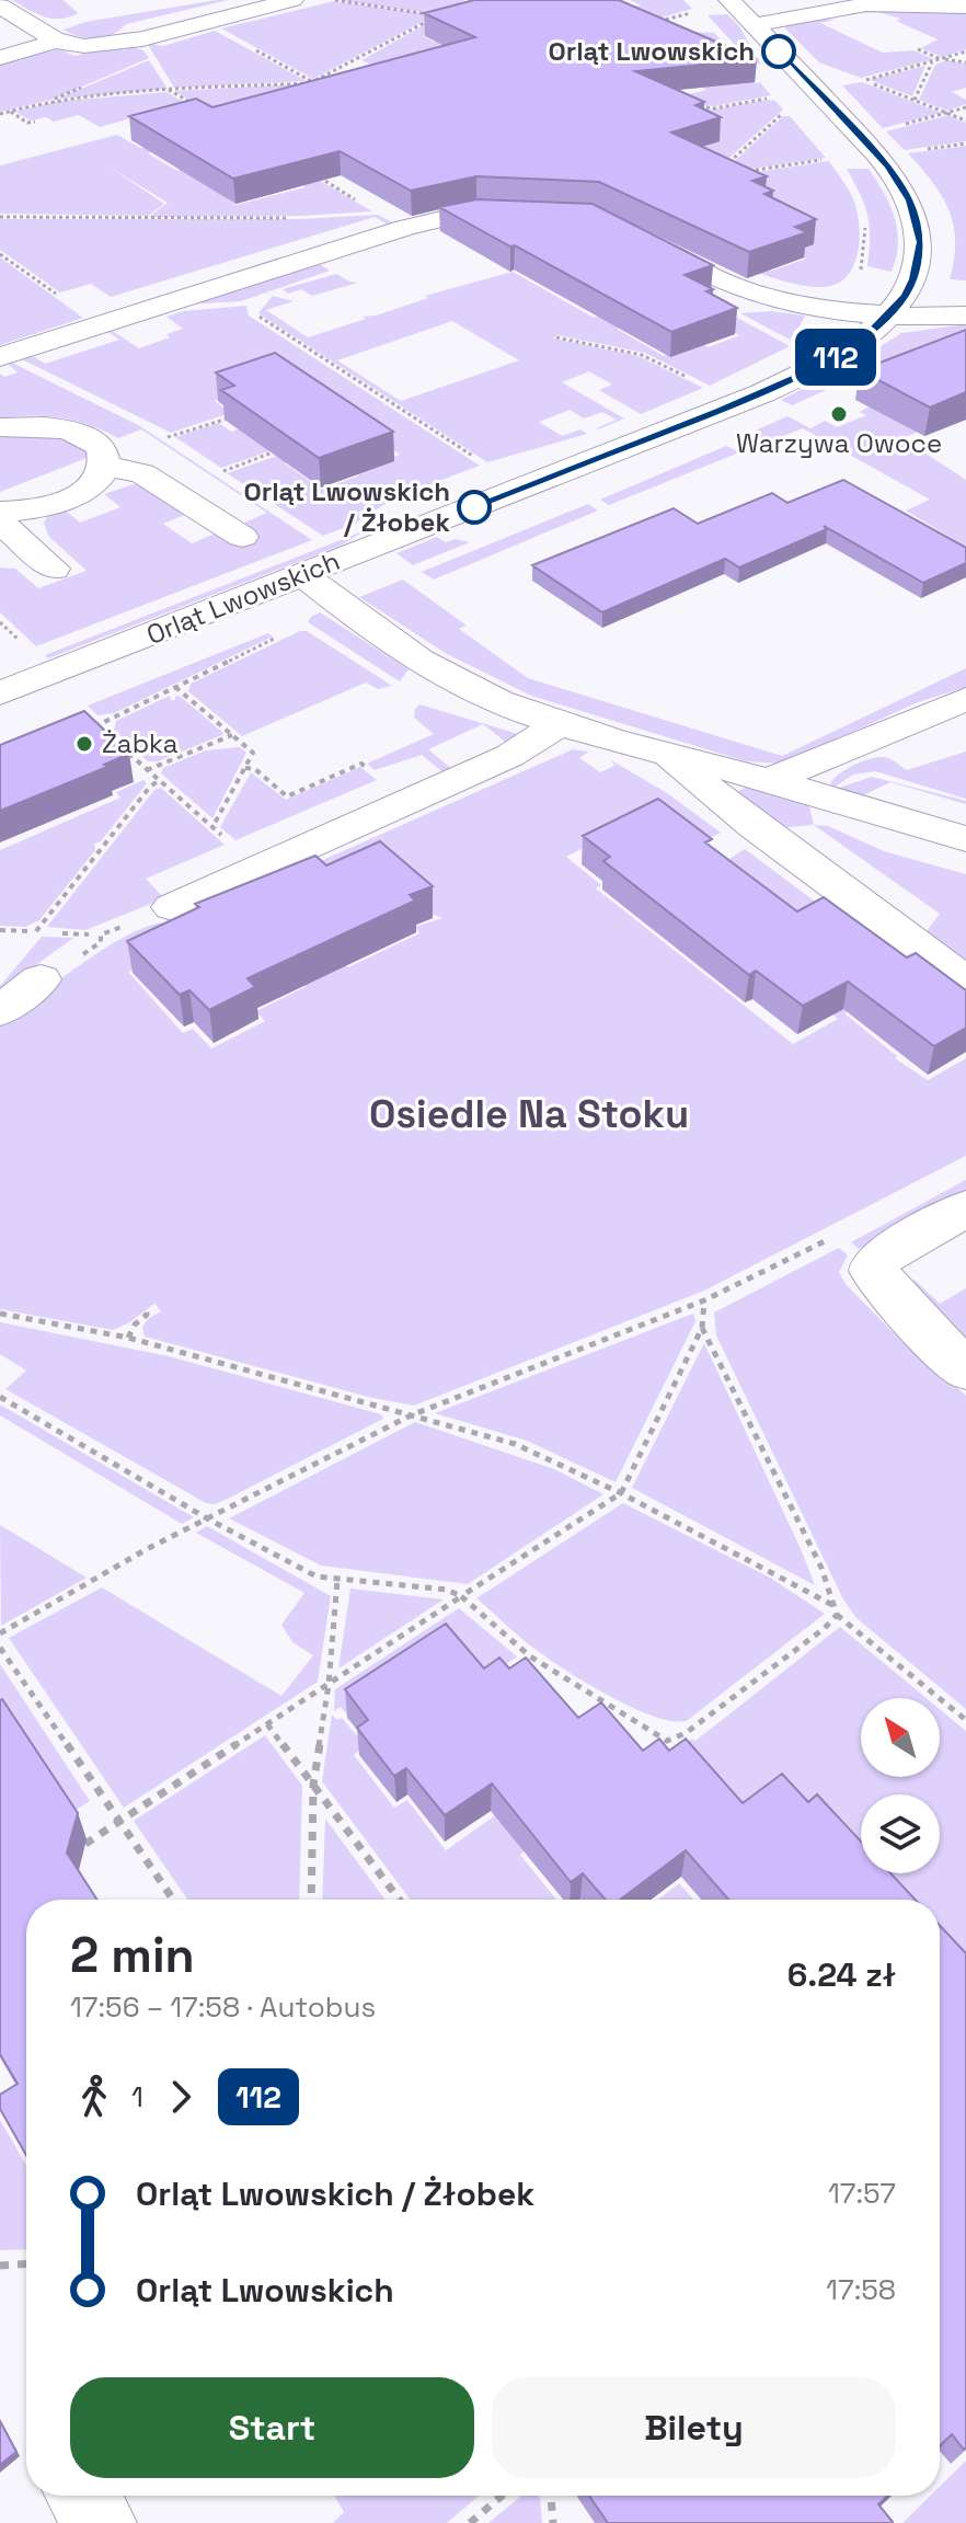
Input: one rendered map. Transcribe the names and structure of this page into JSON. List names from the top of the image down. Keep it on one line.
{"streets":{"street":["Orląt Lwowskich"]},"districts":["Osiedle Na Stoku"],"places":["Orląt Lwowskich","Warzywa Owoce","Orląt Lwowskich / Żłobek","Żabka"],"lines":["bus line 112"],"north":"top left","page":{"on_map":"112","heading":["2 min","17:56 – 17:58 · Autobus","6.24 zł"],"legs":["1","112"],"list":[{"name":"Orląt Lwowskich / Żłobek","value":"17:57"},{"name":"Orląt Lwowskich","value":"17:58"}],"buttons":["Start","Bilety"]}}
